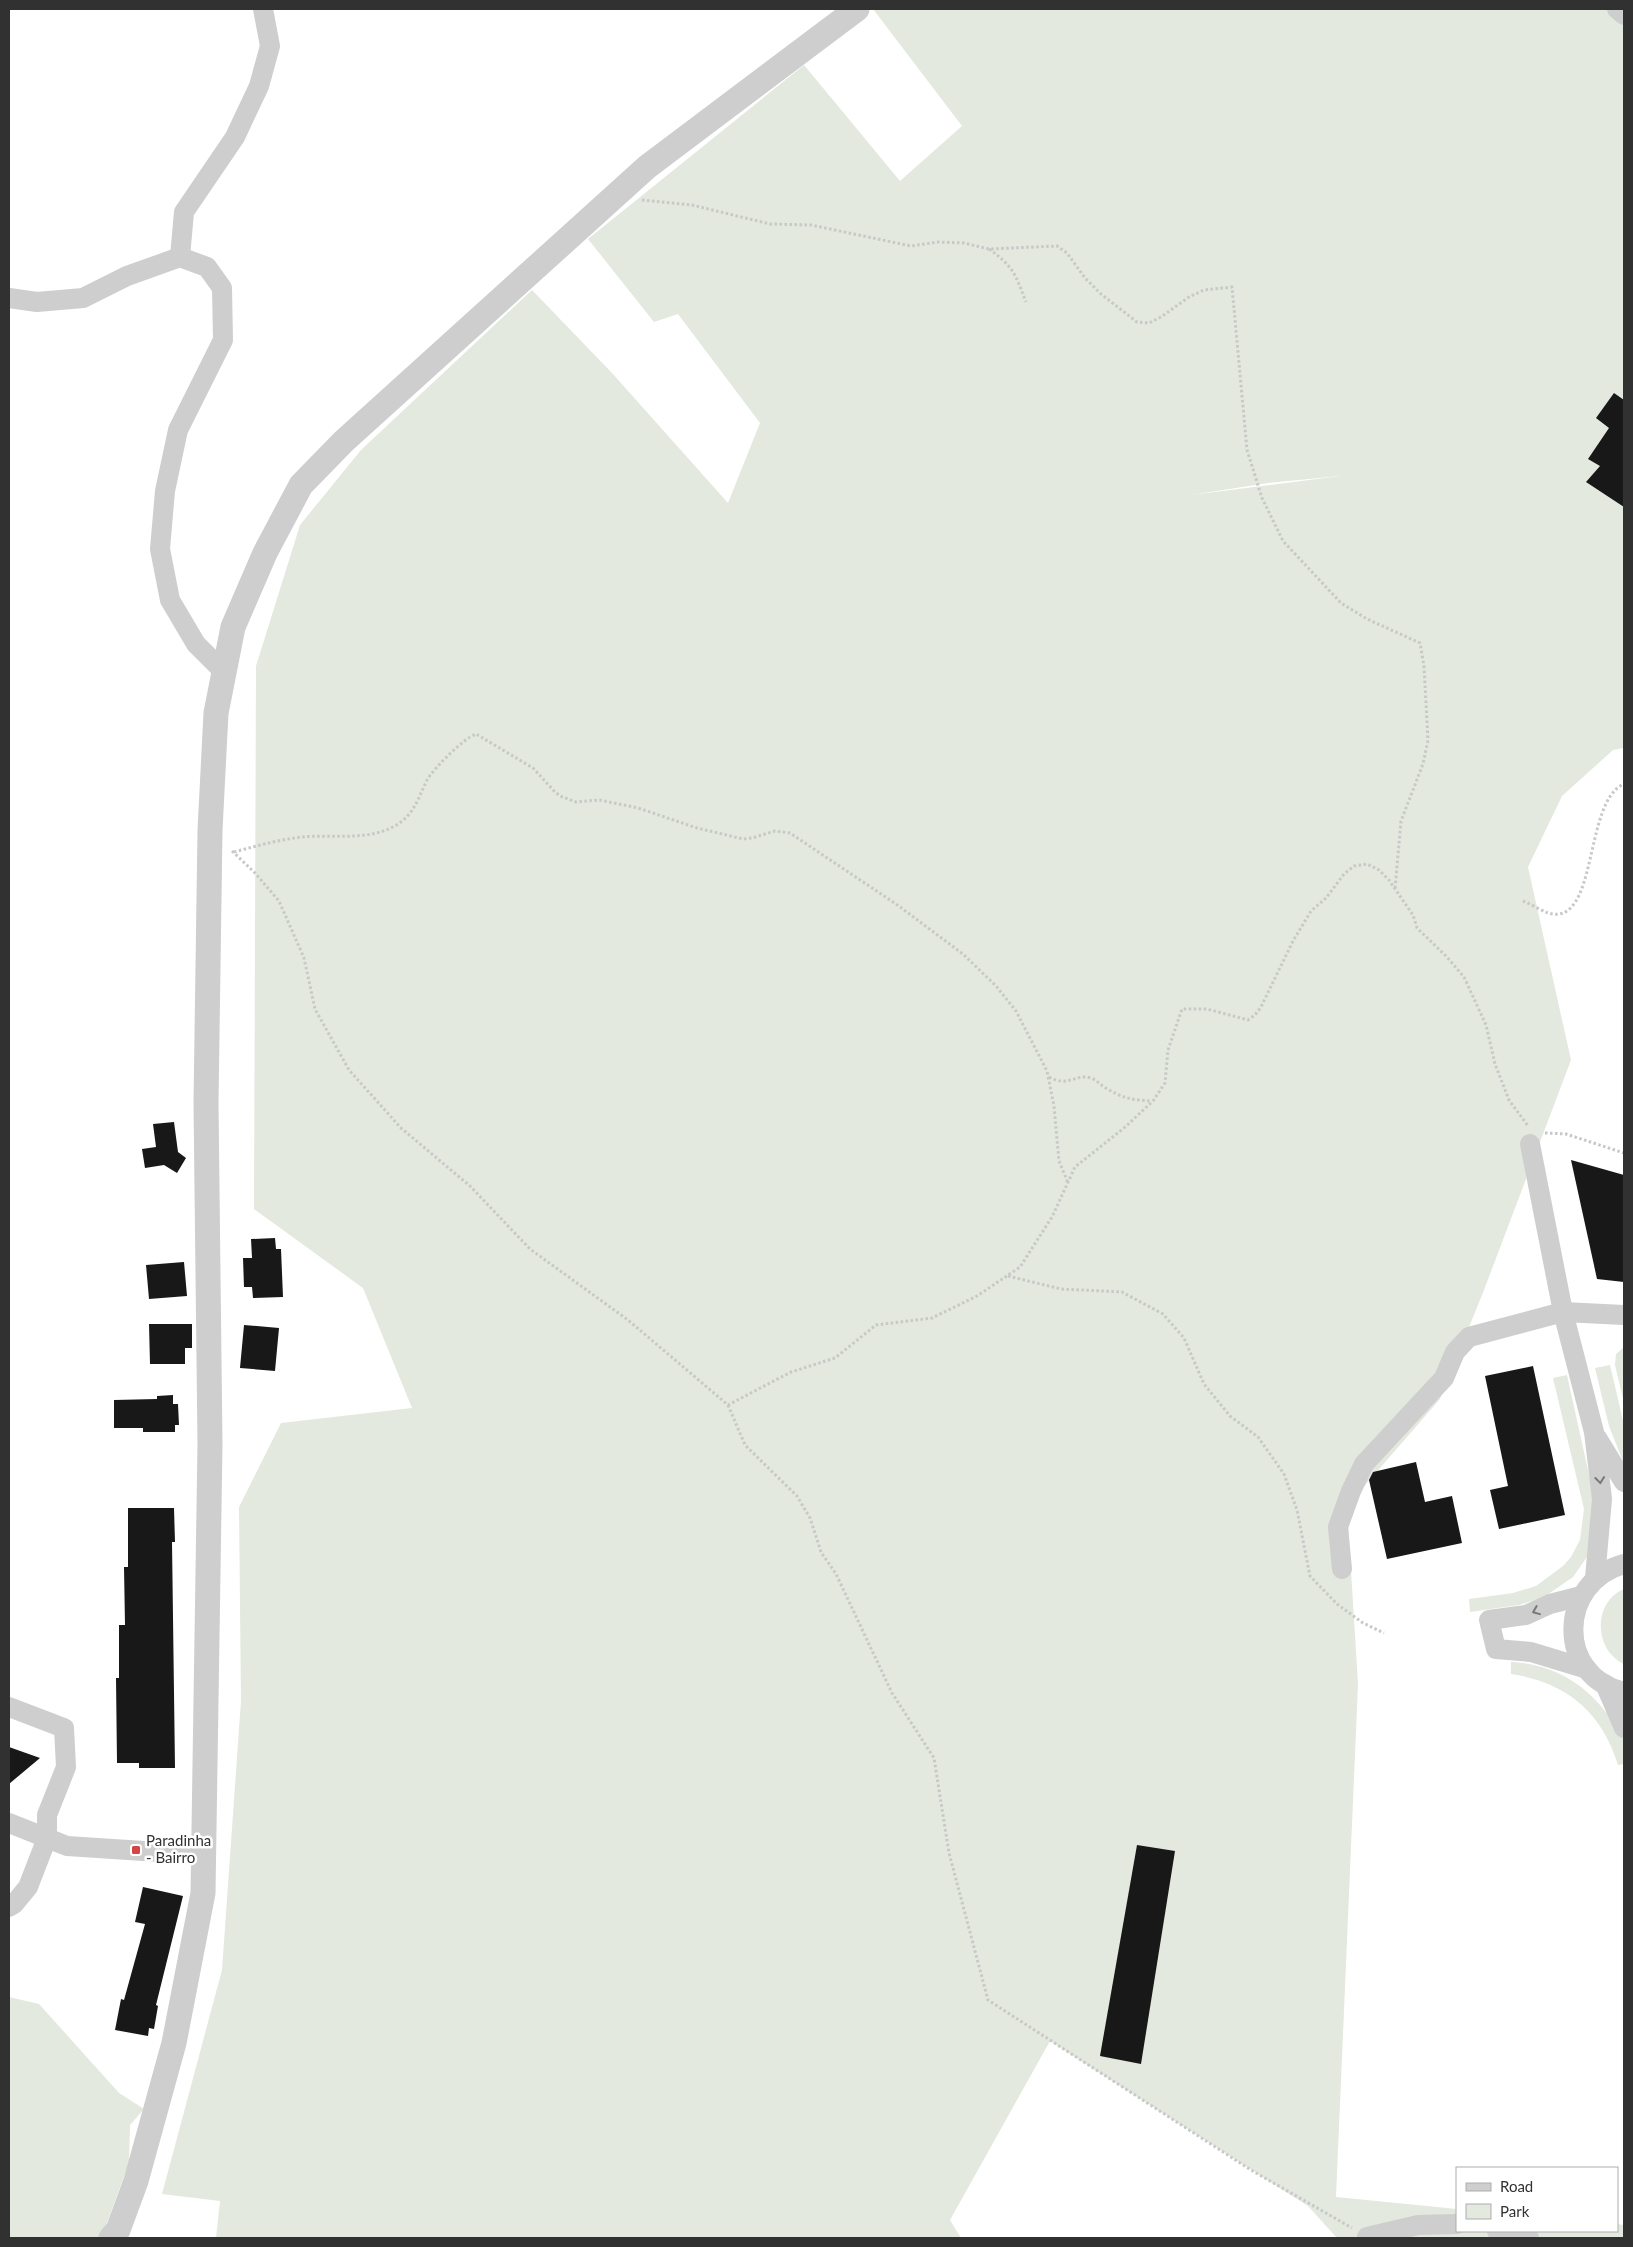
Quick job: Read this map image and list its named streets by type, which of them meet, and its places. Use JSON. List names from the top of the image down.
{
  "places": {
    "transit": ["Paradinha - Bairro"]
  },
  "legend": ["Road", "Park"]
}
